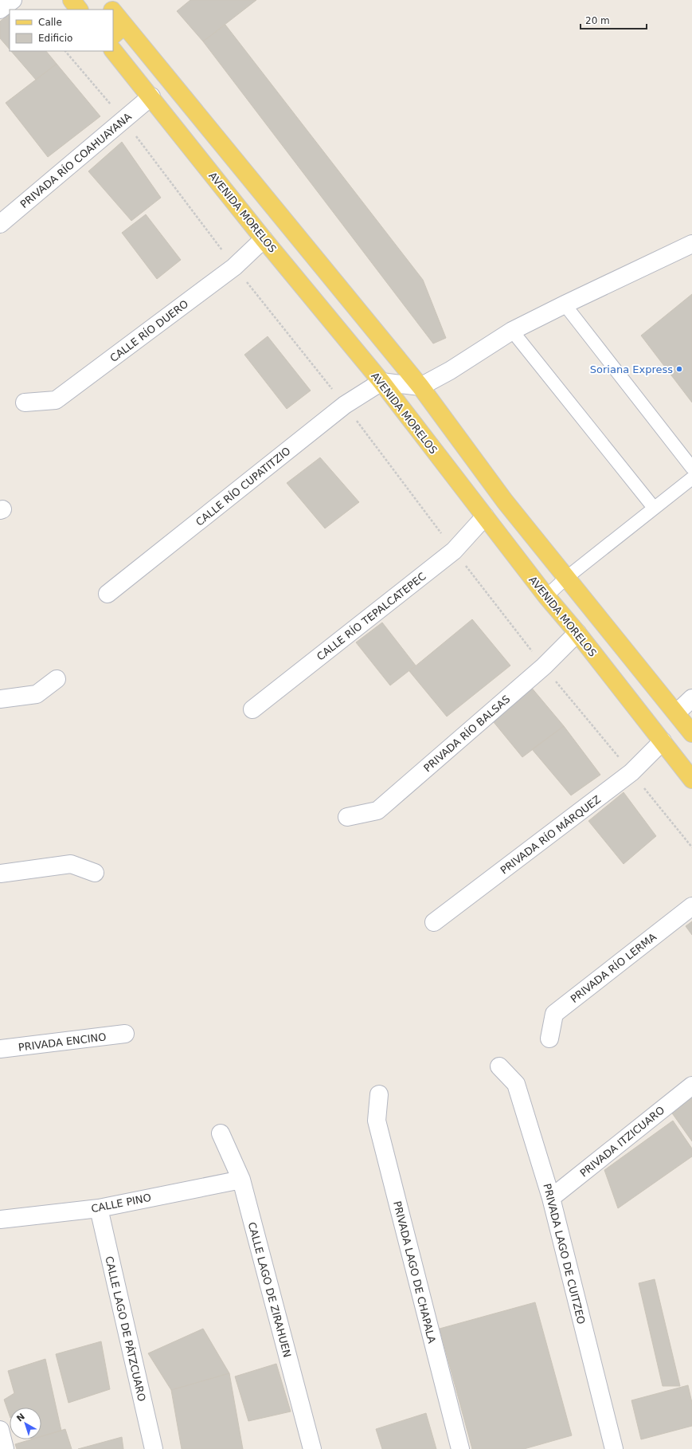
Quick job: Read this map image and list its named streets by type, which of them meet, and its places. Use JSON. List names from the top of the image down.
{
  "streets": {
    "main road": ["AVENIDA MORELOS"],
    "street": [
      "PRIVADA RÍO COAHUAYANA",
      "CALLE RÍO DUERO",
      "CALLE RÍO CUPATITZIO",
      "CALLE RÍO TEPALCATEPEC",
      "PRIVADA RÍO BALSAS",
      "PRIVADA RÍO MÁRQUEZ",
      "PRIVADA RÍO LERMA",
      "PRIVADA ENCINO",
      "PRIVADA ITZICUARO",
      "CALLE PINO",
      "PRIVADA LAGO DE CUITZEO",
      "PRIVADA LAGO DE CHAPALA",
      "CALLE LAGO DE ZIRAHUEN",
      "CALLE LAGO DE PÁTZCUARO"
    ]
  },
  "crossings": [
    ["PRIVADA RÍO COAHUAYANA", "AVENIDA MORELOS"],
    ["AVENIDA MORELOS", "CALLE RÍO DUERO"],
    ["AVENIDA MORELOS", "CALLE RÍO CUPATITZIO"],
    ["AVENIDA MORELOS", "CALLE RÍO TEPALCATEPEC"],
    ["AVENIDA MORELOS", "PRIVADA RÍO BALSAS"],
    ["AVENIDA MORELOS", "PRIVADA RÍO MÁRQUEZ"],
    ["PRIVADA ITZICUARO", "PRIVADA LAGO DE CUITZEO"],
    ["CALLE PINO", "CALLE LAGO DE ZIRAHUEN"],
    ["CALLE PINO", "CALLE LAGO DE PÁTZCUARO"]
  ],
  "places": ["Soriana Express"],
  "legend": ["Calle", "Edificio"],
  "scale_bar": "20 m",
  "north": "top left"
}
